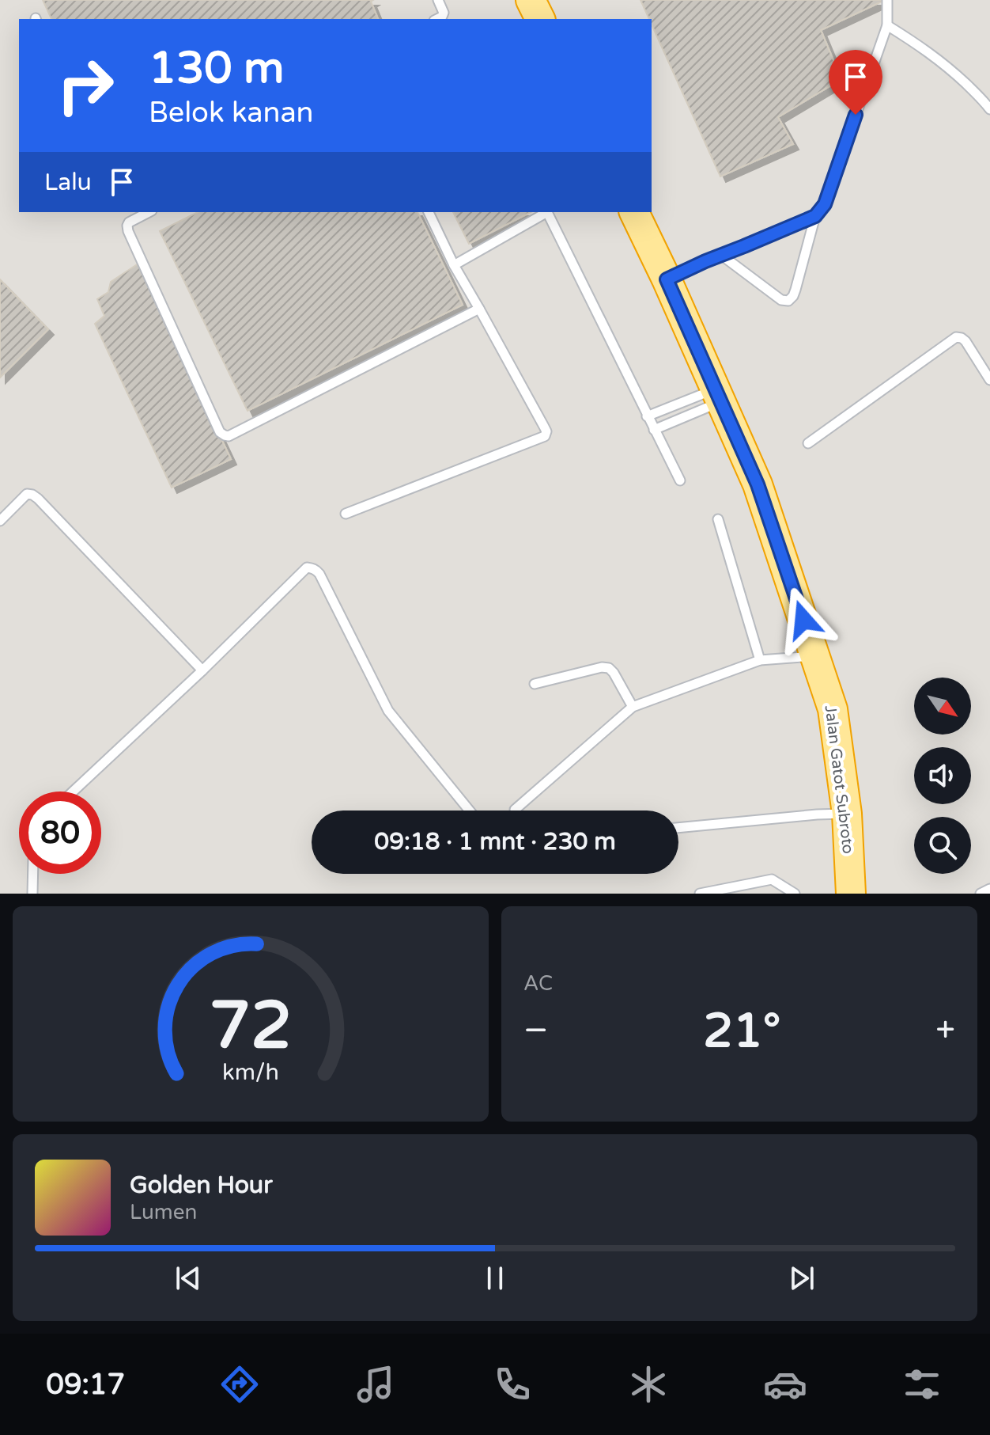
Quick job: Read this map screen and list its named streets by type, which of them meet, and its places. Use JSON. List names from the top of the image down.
{
  "streets": {
    "highway": ["Jalan Gatot Subroto"]
  },
  "north": "bottom right",
  "page": {
    "turn": ["130 m", "Belok kanan"],
    "then": "Lalu",
    "limit": "80",
    "trip": "09:18 · 1 mnt · 230 m",
    "tile": "AC",
    "heat": ["−", "21°", "+"],
    "song": ["Golden Hour", "Lumen"],
    "tabs": "09:17",
    "gauge": ["72", "km/h"]
  }
}
